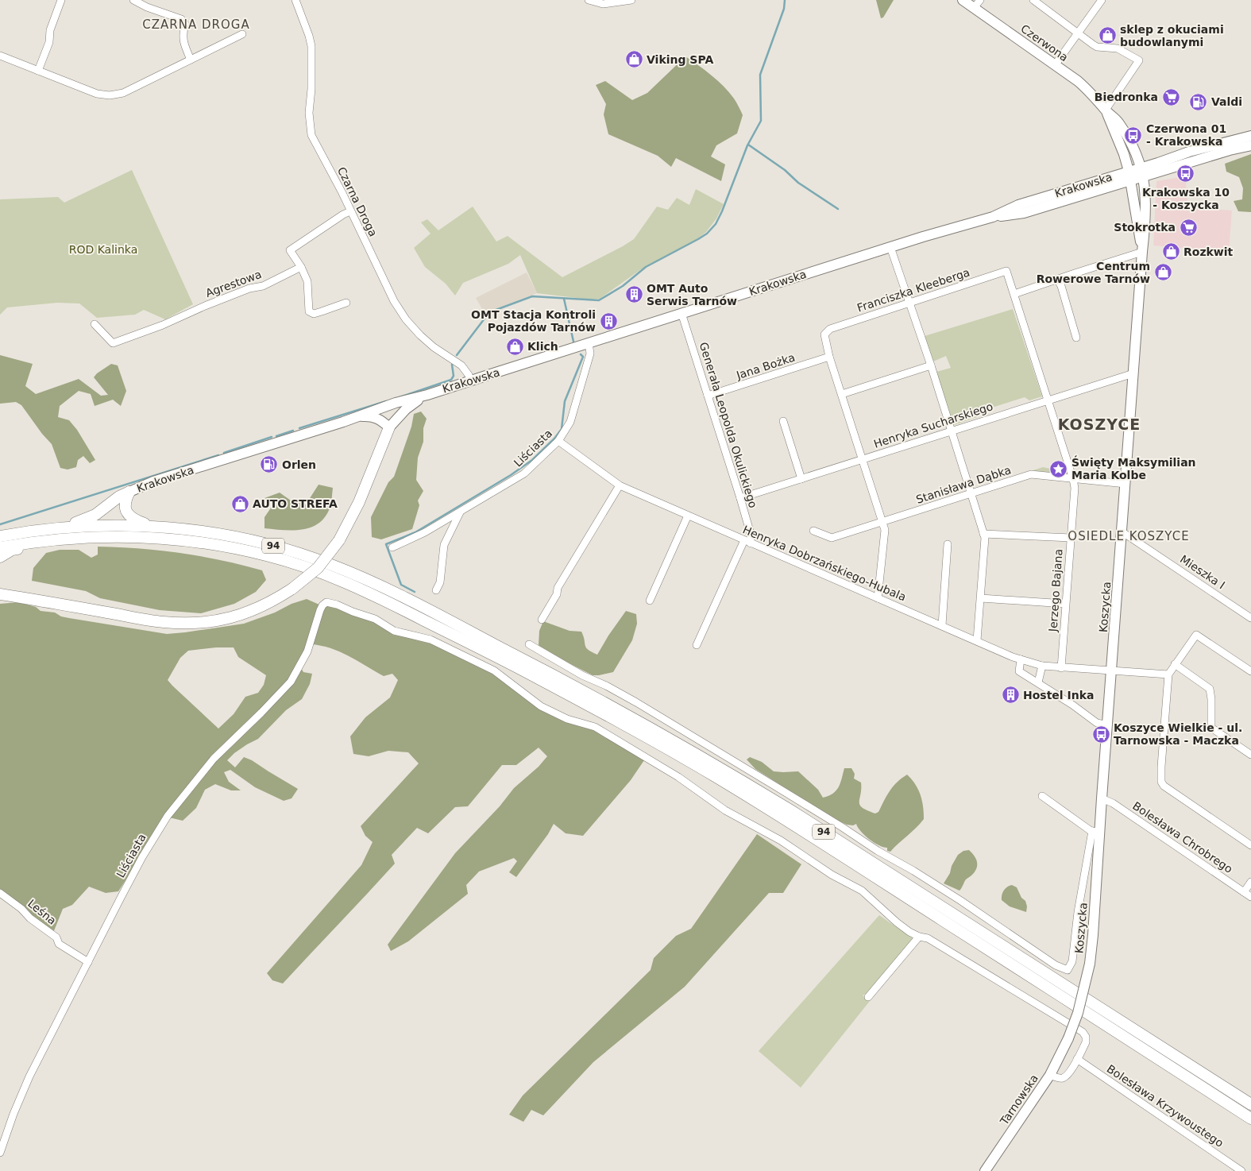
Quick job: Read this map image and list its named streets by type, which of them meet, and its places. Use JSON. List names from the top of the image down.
{
  "streets": {
    "main road": [
      "Czerwona",
      "Krakowska",
      "94",
      "Koszycka",
      "Tarnowska"
    ],
    "street": [
      "Czarna Droga",
      "Agrestowa",
      "Franciszka Kleeberga",
      "Jana Bożka",
      "Generała Leopolda Okulickiego",
      "Henryka Sucharskiego",
      "Liściasta",
      "Stanisława Dąbka",
      "Henryka Dobrzańskiego-Hubala",
      "Mieszka I",
      "Jerzego Bajana",
      "Bolesława Chrobrego",
      "Leśna",
      "Bolesława Krzywoustego"
    ]
  },
  "crossings": [
    ["Czerwona", "Krakowska"],
    ["Czerwona", "Koszycka"],
    ["Krakowska", "Czarna Droga"],
    ["Krakowska", "Generała Leopolda Okulickiego"],
    ["Krakowska", "Liściasta"],
    ["Krakowska", "Koszycka"],
    ["Franciszka Kleeberga", "Jana Bożka"],
    ["Franciszka Kleeberga", "Henryka Sucharskiego"],
    ["Franciszka Kleeberga", "Stanisława Dąbka"],
    ["Franciszka Kleeberga", "Henryka Dobrzańskiego-Hubala"],
    ["Franciszka Kleeberga", "Jerzego Bajana"],
    ["Jana Bożka", "Generała Leopolda Okulickiego"],
    ["Generała Leopolda Okulickiego", "Henryka Sucharskiego"],
    ["Generała Leopolda Okulickiego", "Henryka Dobrzańskiego-Hubala"],
    ["Henryka Sucharskiego", "Jerzego Bajana"],
    ["Henryka Sucharskiego", "Koszycka"],
    ["Liściasta", "Henryka Dobrzańskiego-Hubala"],
    ["Liściasta", "Leśna"],
    ["Stanisława Dąbka", "Jerzego Bajana"],
    ["Stanisława Dąbka", "Koszycka"],
    ["Henryka Dobrzańskiego-Hubala", "Jerzego Bajana"],
    ["Henryka Dobrzańskiego-Hubala", "Koszycka"],
    ["Mieszka I", "Koszycka"],
    ["Koszycka", "Bolesława Chrobrego"],
    ["Koszycka", "Tarnowska"]
  ],
  "districts": ["CZARNA DROGA", "KOSZYCE", "OSIEDLE KOSZYCE"],
  "parks": ["ROD Kalinka"],
  "places": {
    "shop": [
      "sklep z okuciami budowlanymi",
      "Viking SPA",
      "Rozkwit",
      "Centrum Rowerowe Tarnów",
      "Klich",
      "AUTO STREFA"
    ],
    "supermarket": ["Biedronka", "Stokrotka"],
    "fuel station": ["Valdi", "Orlen"],
    "bus stop": ["Czerwona 01 - Krakowska", "Krakowska 10 - Koszycka", "Koszyce Wielkie - ul. Tarnowska - Maczka"],
    "building": ["OMT Auto Serwis Tarnów", "OMT Stacja Kontroli Pojazdów Tarnów", "Hostel Inka"],
    "place": ["Święty Maksymilian Maria Kolbe"]
  }
}
